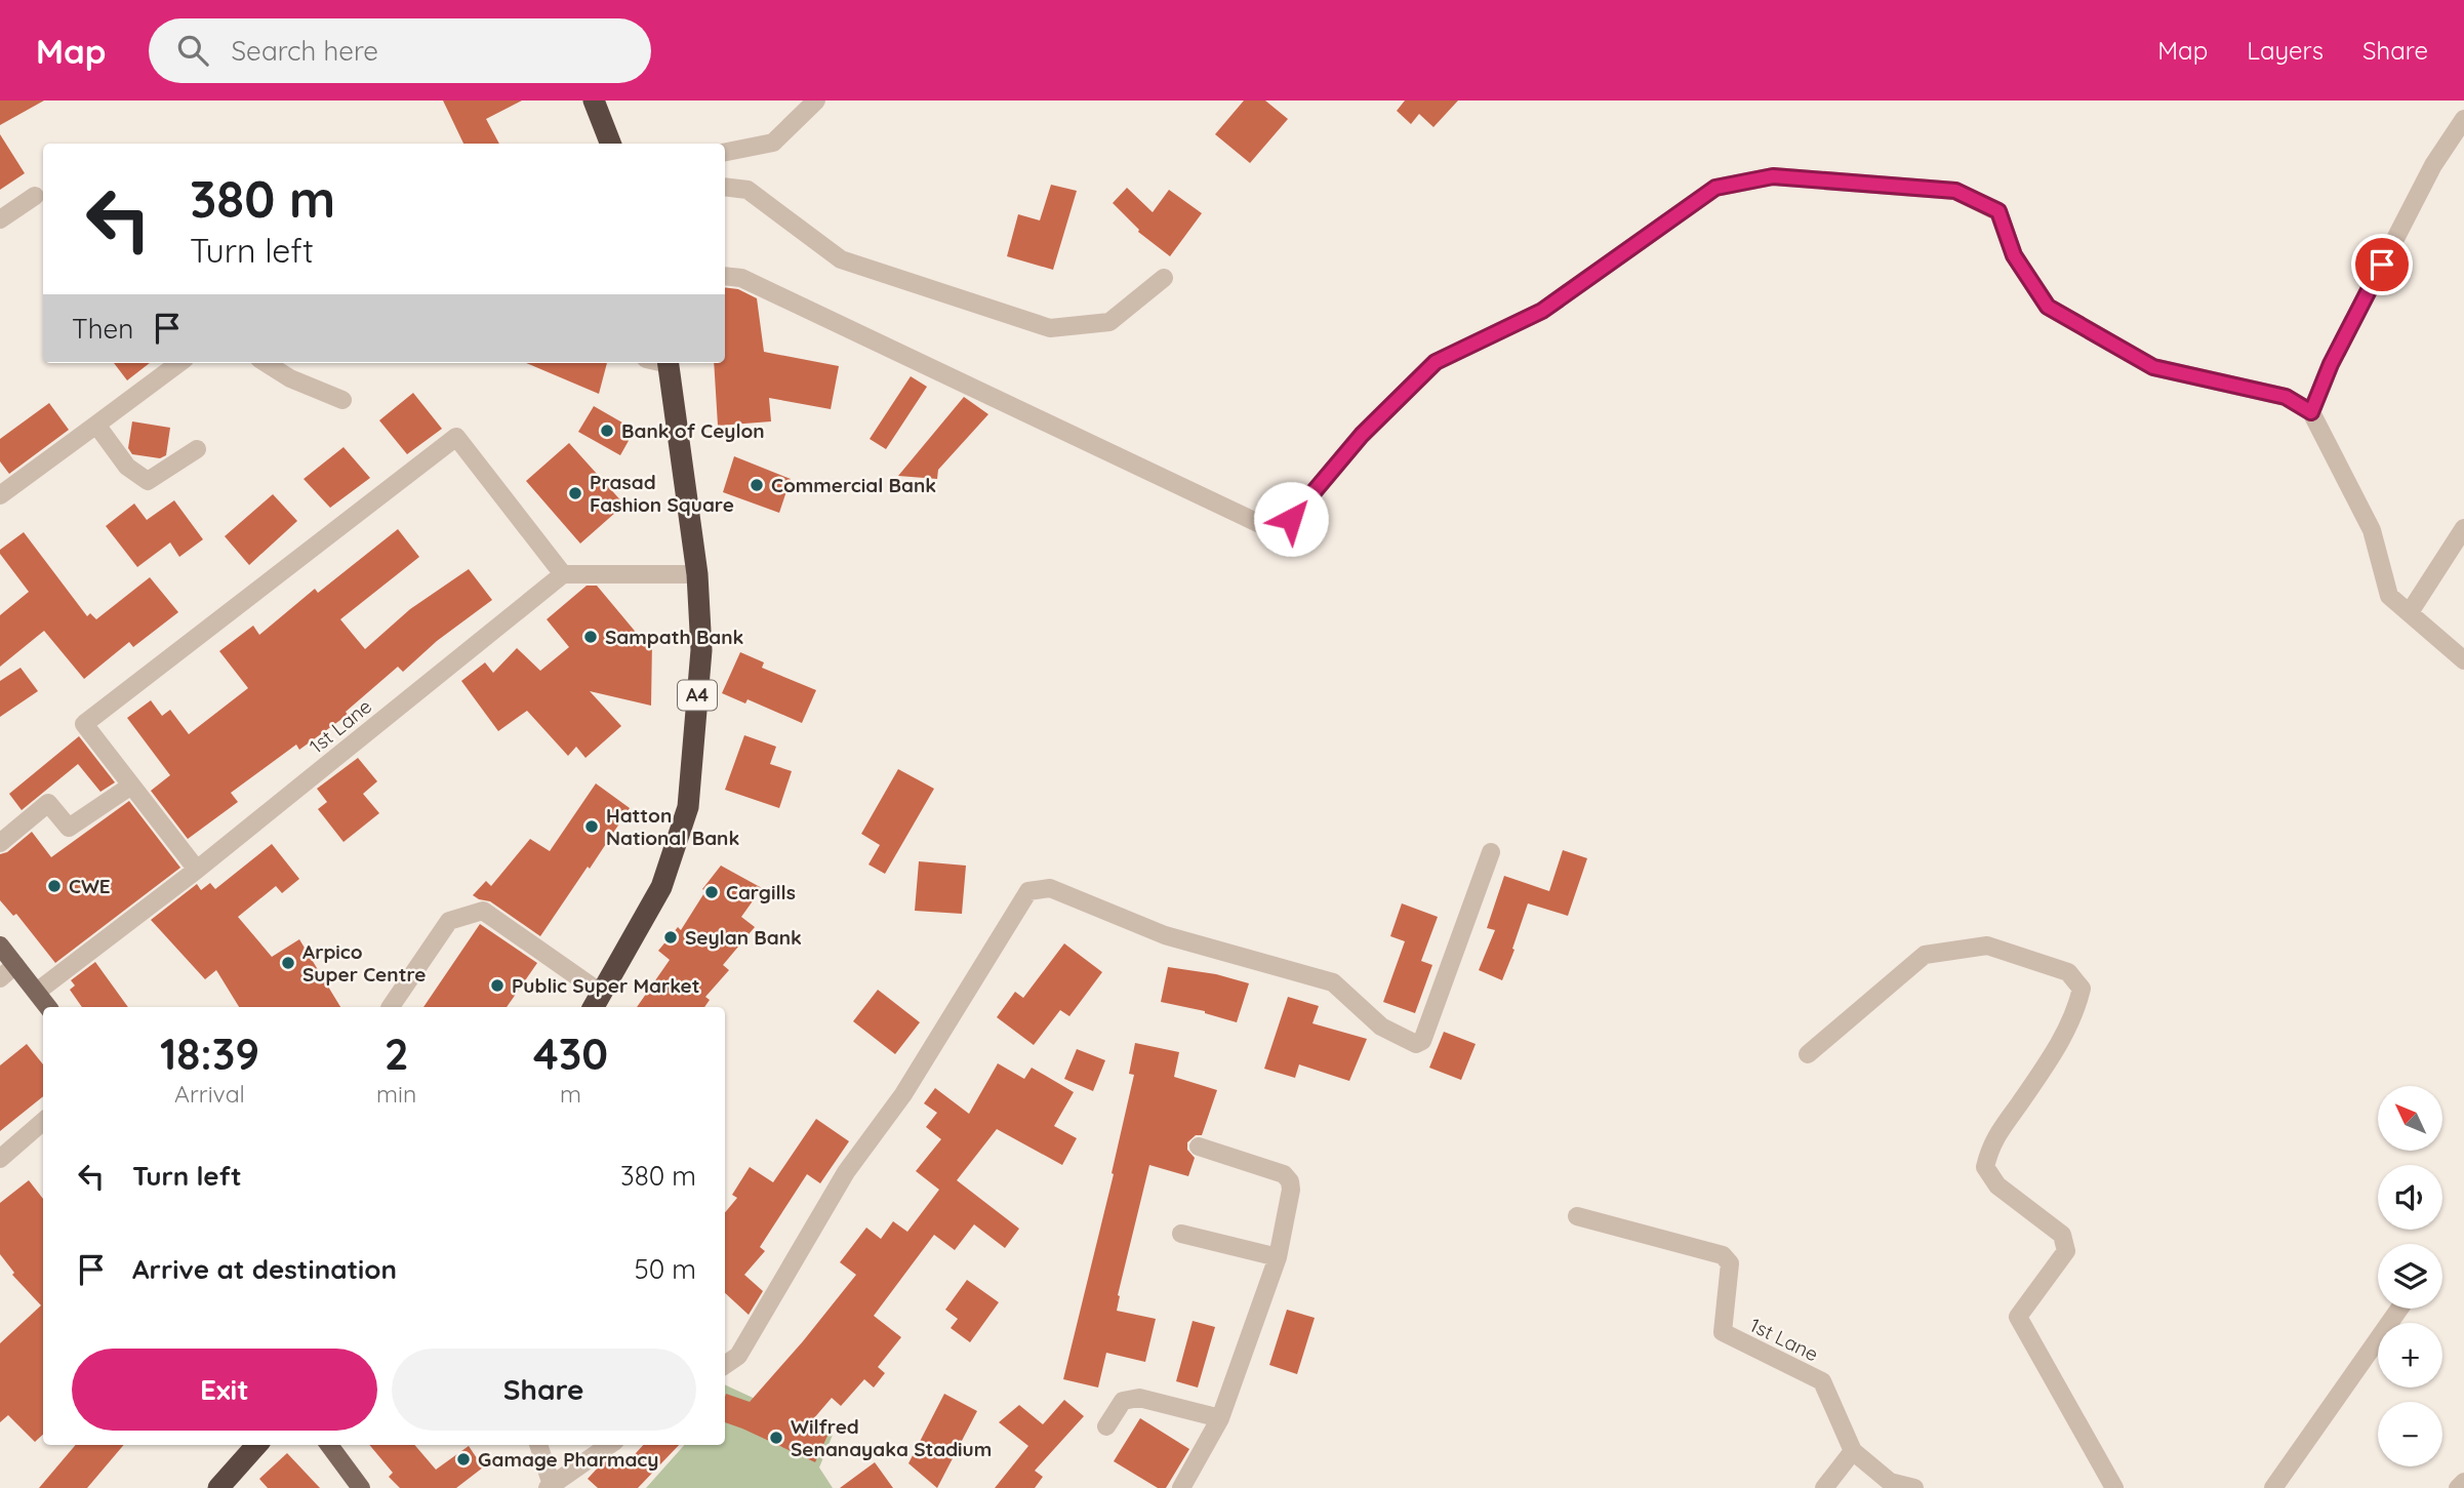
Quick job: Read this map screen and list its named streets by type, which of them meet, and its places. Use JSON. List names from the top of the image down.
{
  "streets": {
    "highway": ["A4"],
    "street": ["1st Lane"]
  },
  "places": [
    "Bank of Ceylon",
    "Commercial Bank",
    "Prasad Fashion Square",
    "Sampath Bank",
    "Hatton National Bank",
    "CWE",
    "Cargills",
    "Seylan Bank",
    "Arpico Super Centre",
    "Public Super Market",
    "Wilfred Senanayaka Stadium",
    "Gamage Pharmacy"
  ],
  "north": "top left",
  "page": {
    "header": "Map",
    "search": "Search here",
    "nav": ["Map", "Layers", "Share"],
    "turn": ["380 m", "Turn left"],
    "then": "Then",
    "eta": [
      "18:39",
      "Arrival",
      "2",
      "min",
      "430",
      "m"
    ],
    "map_buttons": ["+", "−"],
    "list": [
      {
        "name": "Turn left",
        "value": "380 m"
      },
      {
        "name": "Arrive at destination",
        "value": "50 m"
      }
    ],
    "buttons": ["Exit", "Share"]
  }
}
